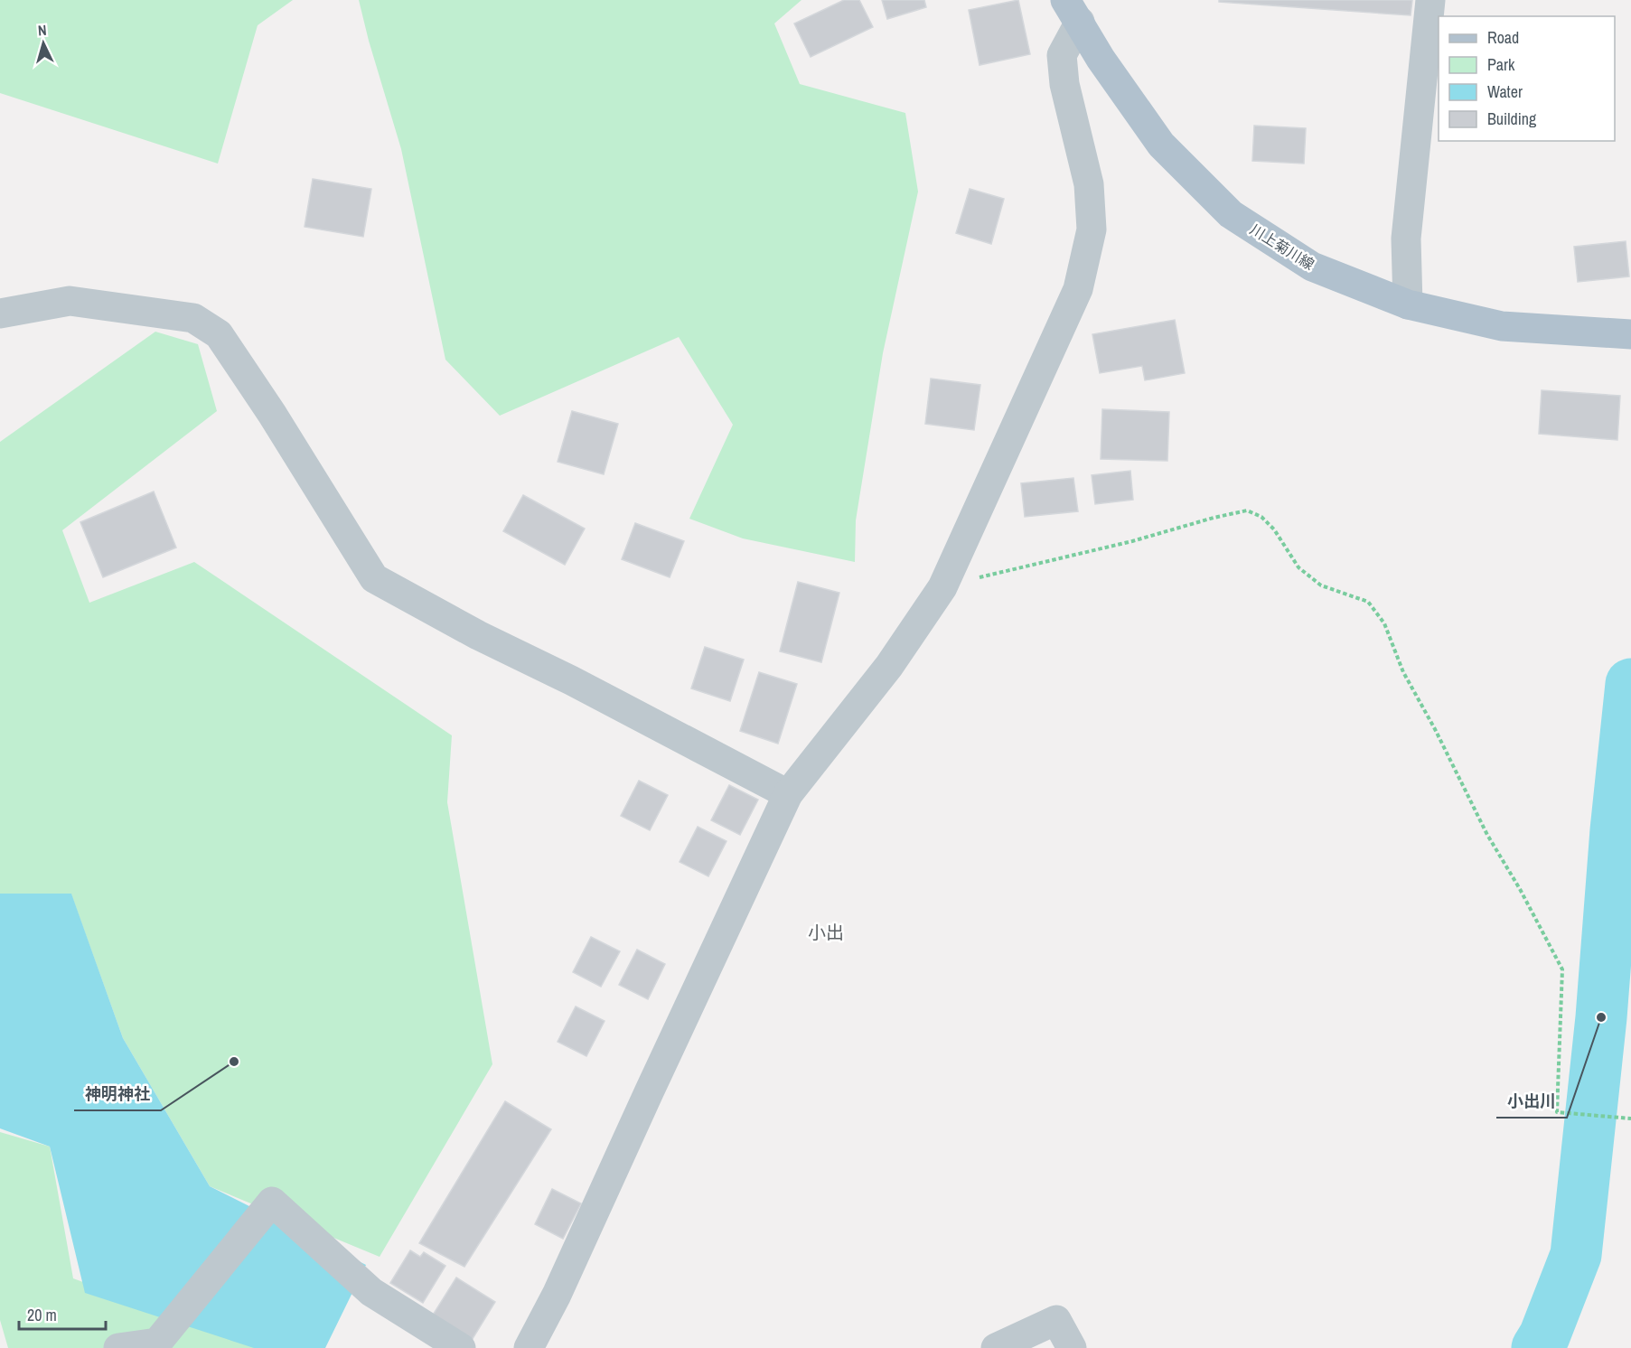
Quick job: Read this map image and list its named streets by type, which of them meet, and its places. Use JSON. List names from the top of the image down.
{
  "streets": {
    "main road": ["川上菊川線"]
  },
  "districts": ["小出"],
  "places": ["小出川", "神明神社"],
  "legend": [
    "Road",
    "Park",
    "Water",
    "Building"
  ],
  "scale_bar": "20 m",
  "north": "top"
}
